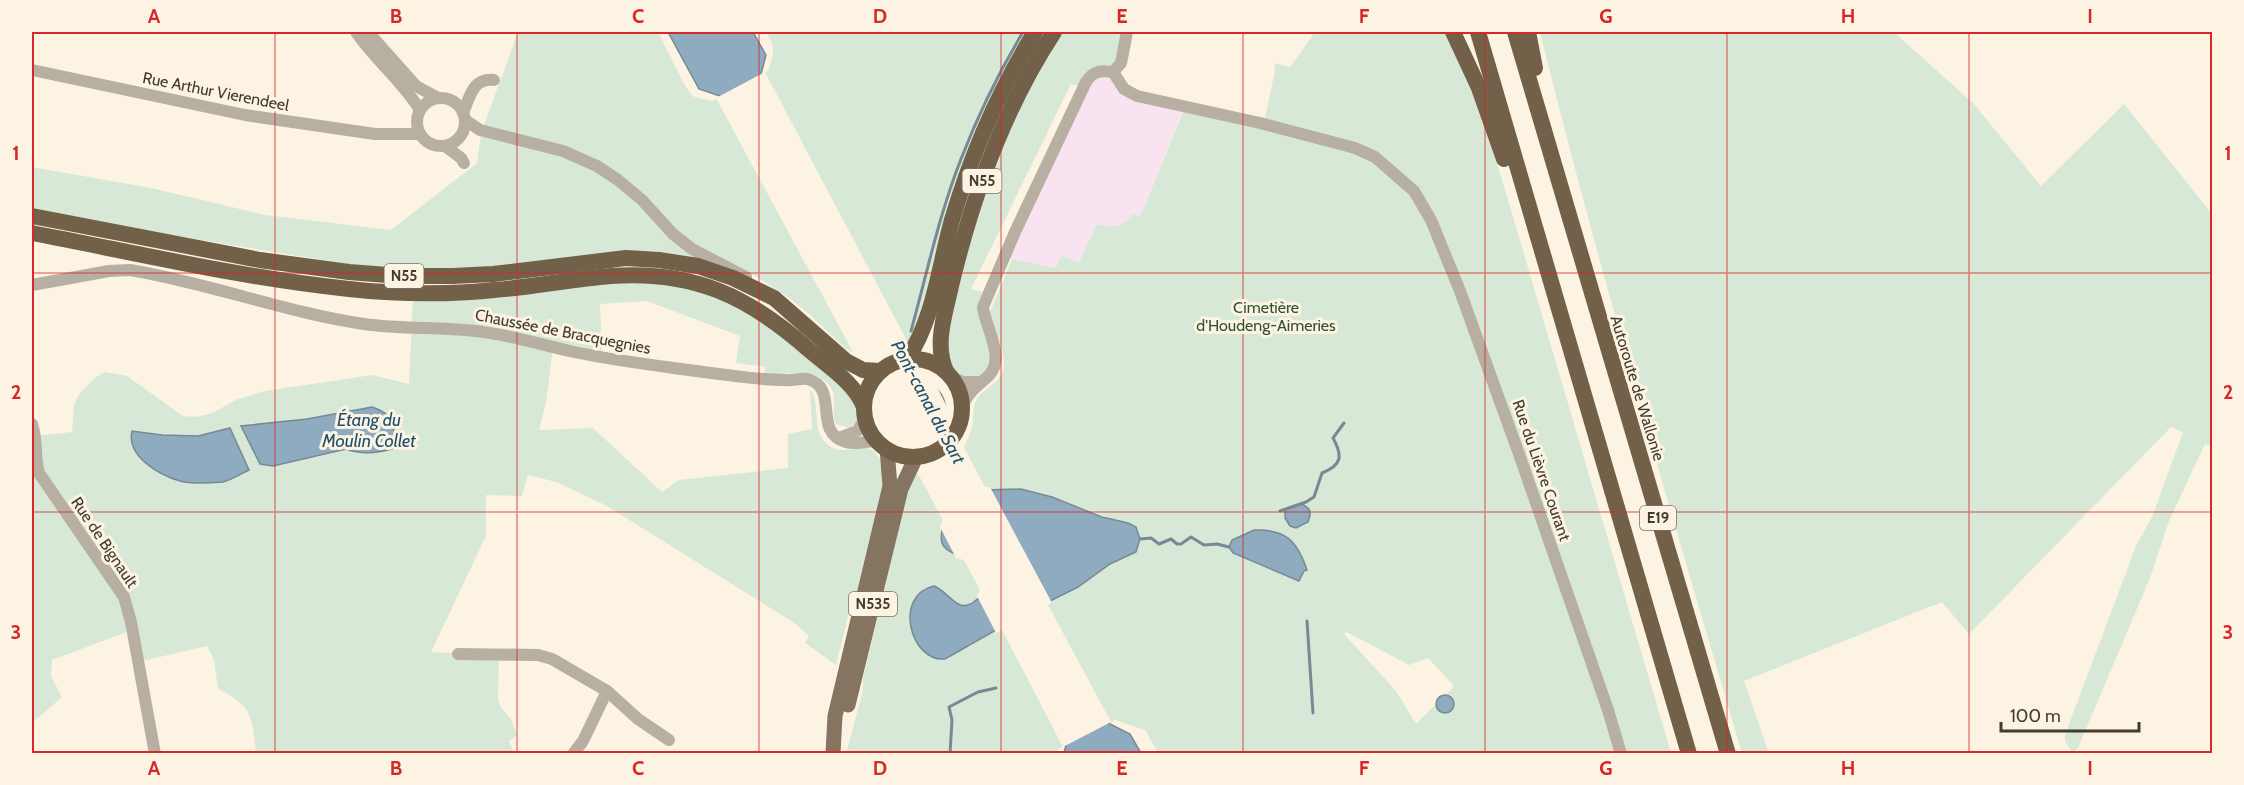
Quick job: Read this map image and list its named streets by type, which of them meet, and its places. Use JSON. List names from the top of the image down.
{
  "streets": {
    "highway": ["N55", "Autoroute de Wallonie", "E19"],
    "main road": ["N535"],
    "street": [
      "Rue Arthur Vierendeel",
      "Chaussée de Bracquegnies",
      "Rue du Lièvre Courant",
      "Rue de Bignault"
    ]
  },
  "crossings": [
    ["N55", "N535"]
  ],
  "water": ["Pont-canal du Sart", "Étang du Moulin Collet"],
  "parks": ["Cimetière d'Houdeng-Aimeries"],
  "scale_bar": "100 m",
  "grid": {
    "columns": [
      "A",
      "B",
      "C",
      "D",
      "E",
      "F",
      "G",
      "H",
      "I"
    ],
    "rows": ["1", "2", "3"]
  }
}
